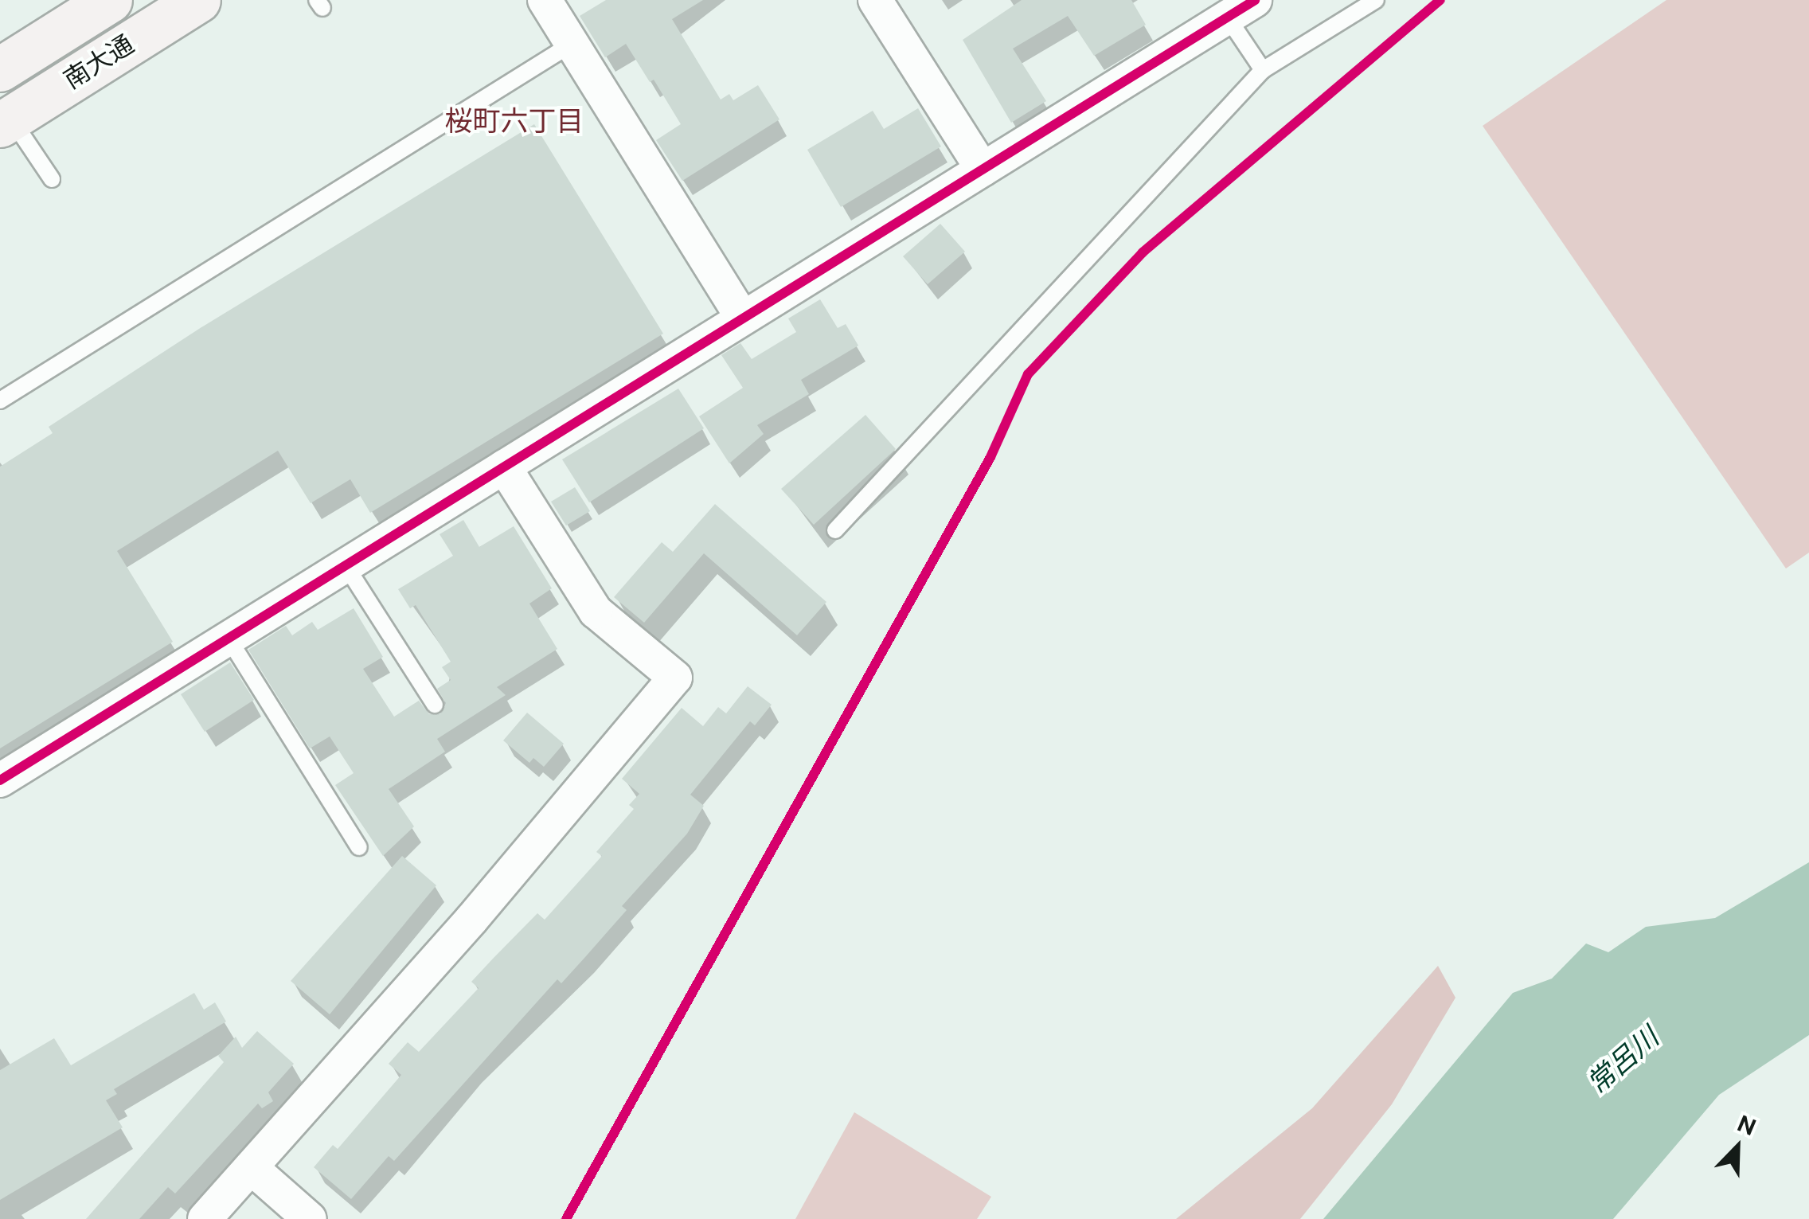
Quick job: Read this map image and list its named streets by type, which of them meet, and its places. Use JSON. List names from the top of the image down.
{
  "streets": {
    "street": ["南大通"]
  },
  "districts": ["桜町六丁目"],
  "water": ["常呂川"],
  "north": "top right"
}
